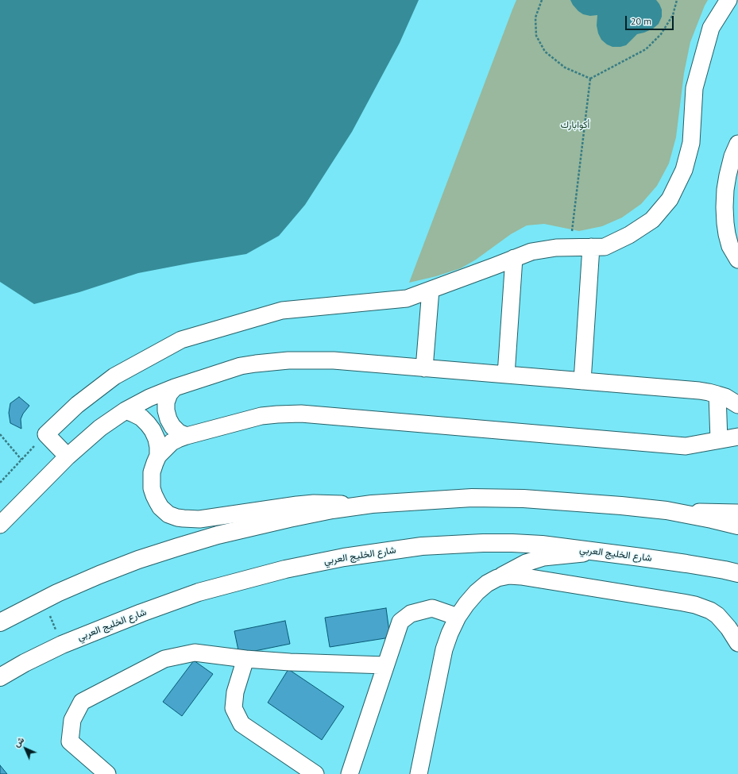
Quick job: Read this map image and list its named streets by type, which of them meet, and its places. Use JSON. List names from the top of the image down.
{
  "streets": {
    "main road": ["شارع الخليج العربي"]
  },
  "parks": ["أكوابارك"],
  "scale_bar": "20 m",
  "north": "top left"
}
